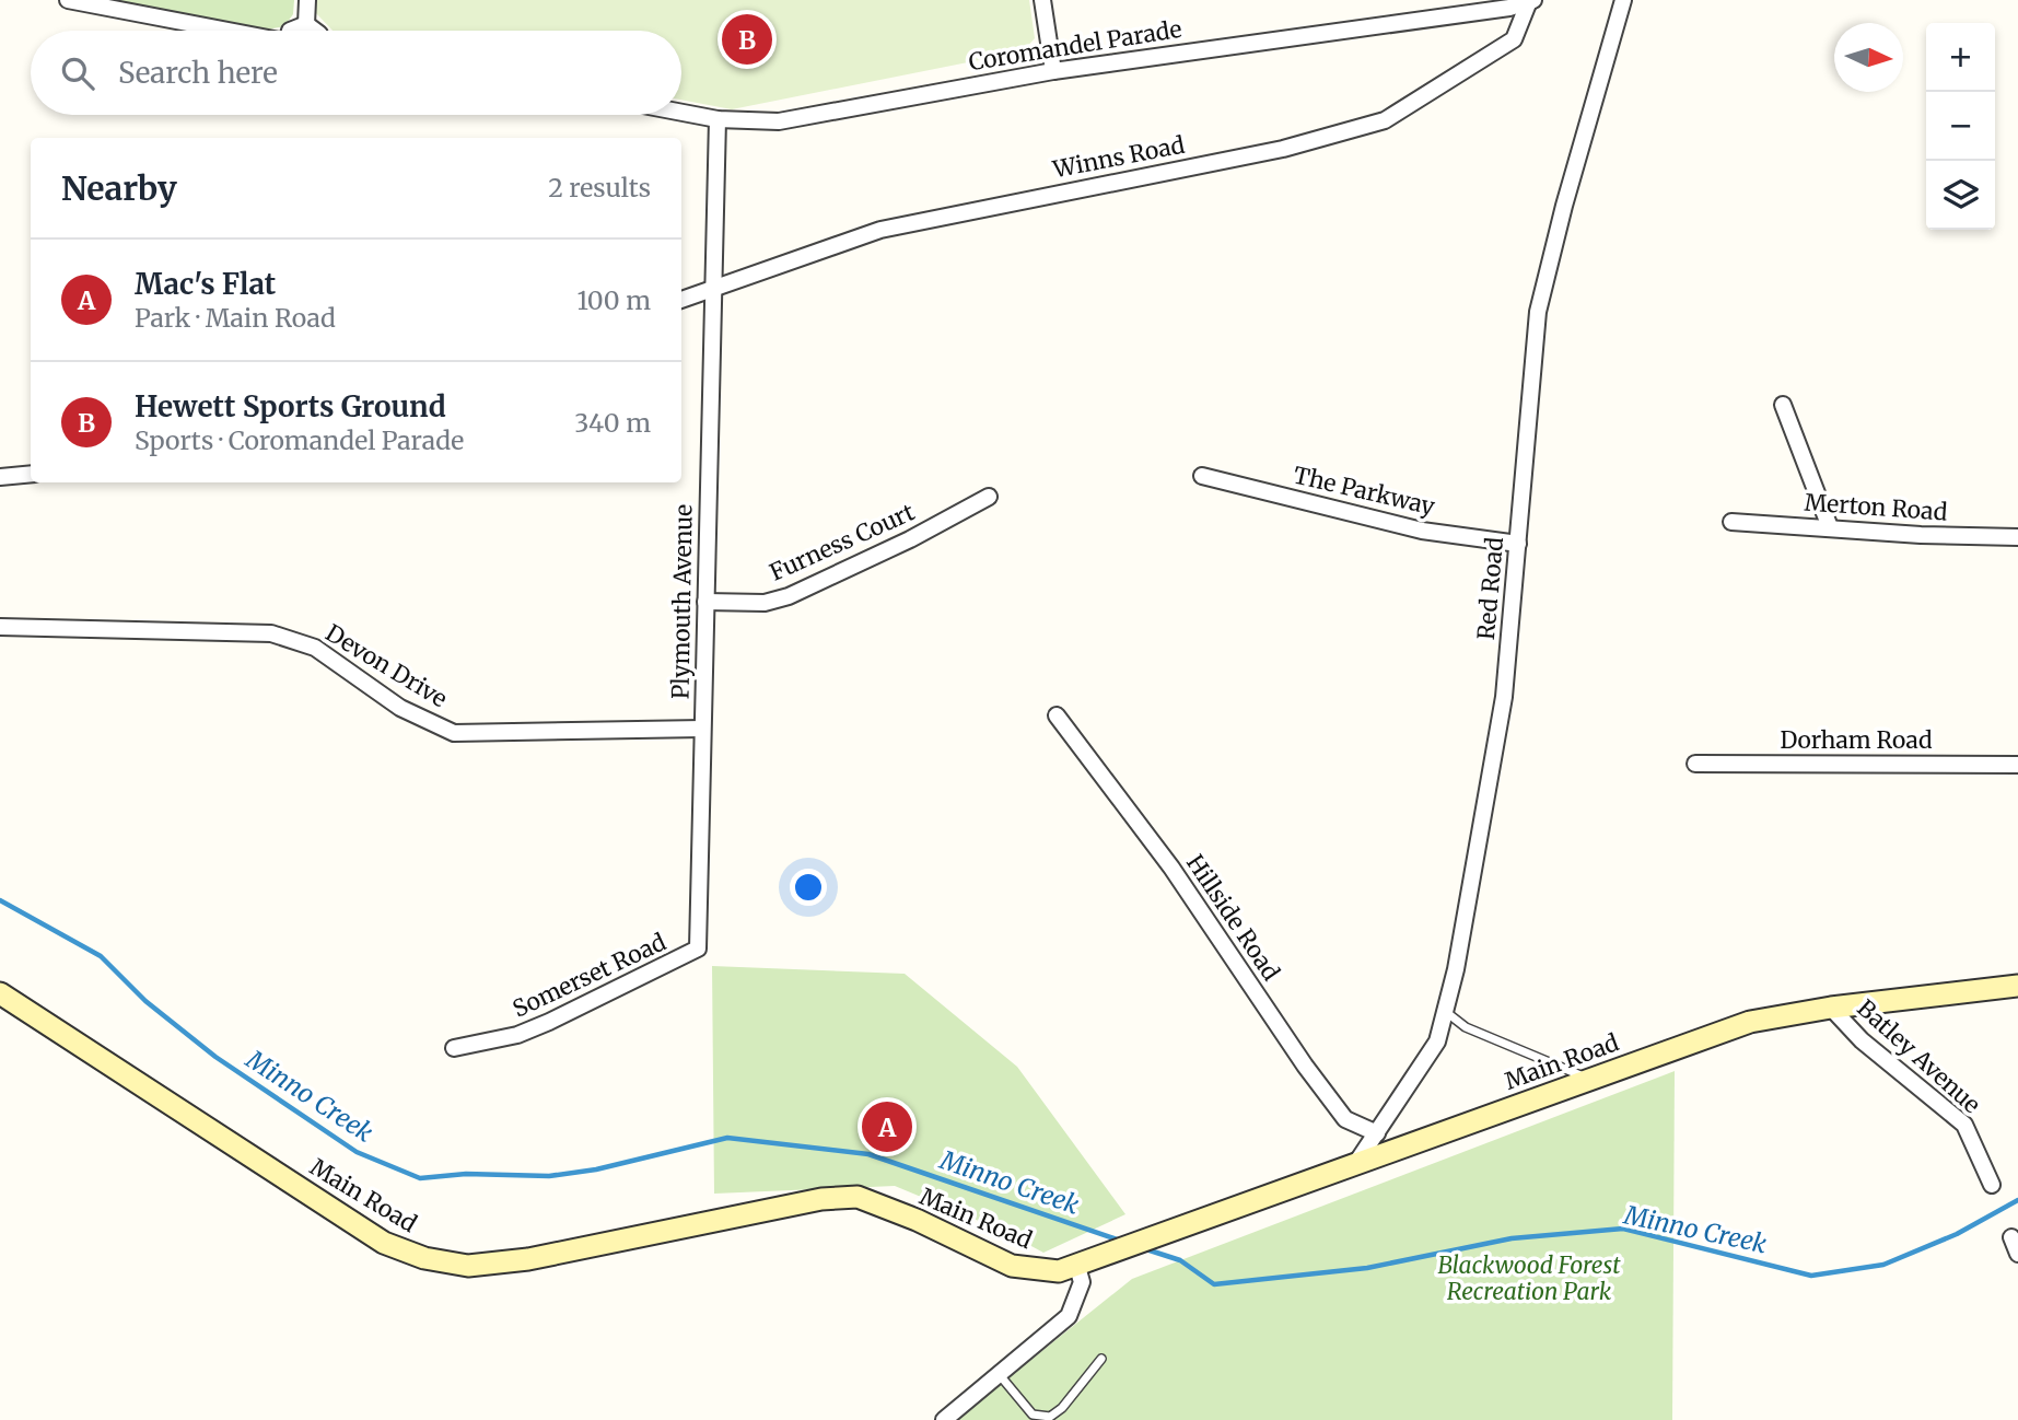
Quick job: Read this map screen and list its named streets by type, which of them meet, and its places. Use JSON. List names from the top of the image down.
{
  "streets": {
    "main road": ["Main Road"],
    "street": [
      "Coromandel Parade",
      "Winns Road",
      "The Parkway",
      "Merton Road",
      "Furness Court",
      "Red Road",
      "Plymouth Avenue",
      "Devon Drive",
      "Dorham Road",
      "Hillside Road",
      "Somerset Road",
      "Batley Avenue"
    ]
  },
  "crossings": [
    ["Coromandel Parade", "Winns Road"],
    ["Coromandel Parade", "Plymouth Avenue"],
    ["Winns Road", "Plymouth Avenue"],
    ["The Parkway", "Red Road"],
    ["Furness Court", "Plymouth Avenue"],
    ["Red Road", "Hillside Road"],
    ["Red Road", "Main Road"],
    ["Plymouth Avenue", "Devon Drive"],
    ["Plymouth Avenue", "Somerset Road"],
    ["Batley Avenue", "Main Road"]
  ],
  "water": ["Minno Creek"],
  "parks": ["Blackwood Forest Recreation Park"],
  "north": "right",
  "page": {
    "pins": ["B", "A"],
    "map_buttons": ["+", "−"],
    "search": "Search here",
    "heading": ["Nearby", "2 results"],
    "list": [
      {
        "mark": "A",
        "name": "Mac's Flat",
        "note": "Park · Main Road",
        "value": "100 m"
      },
      {
        "mark": "B",
        "name": "Hewett Sports Ground",
        "note": "Sports · Coromandel Parade",
        "value": "340 m"
      }
    ]
  }
}
